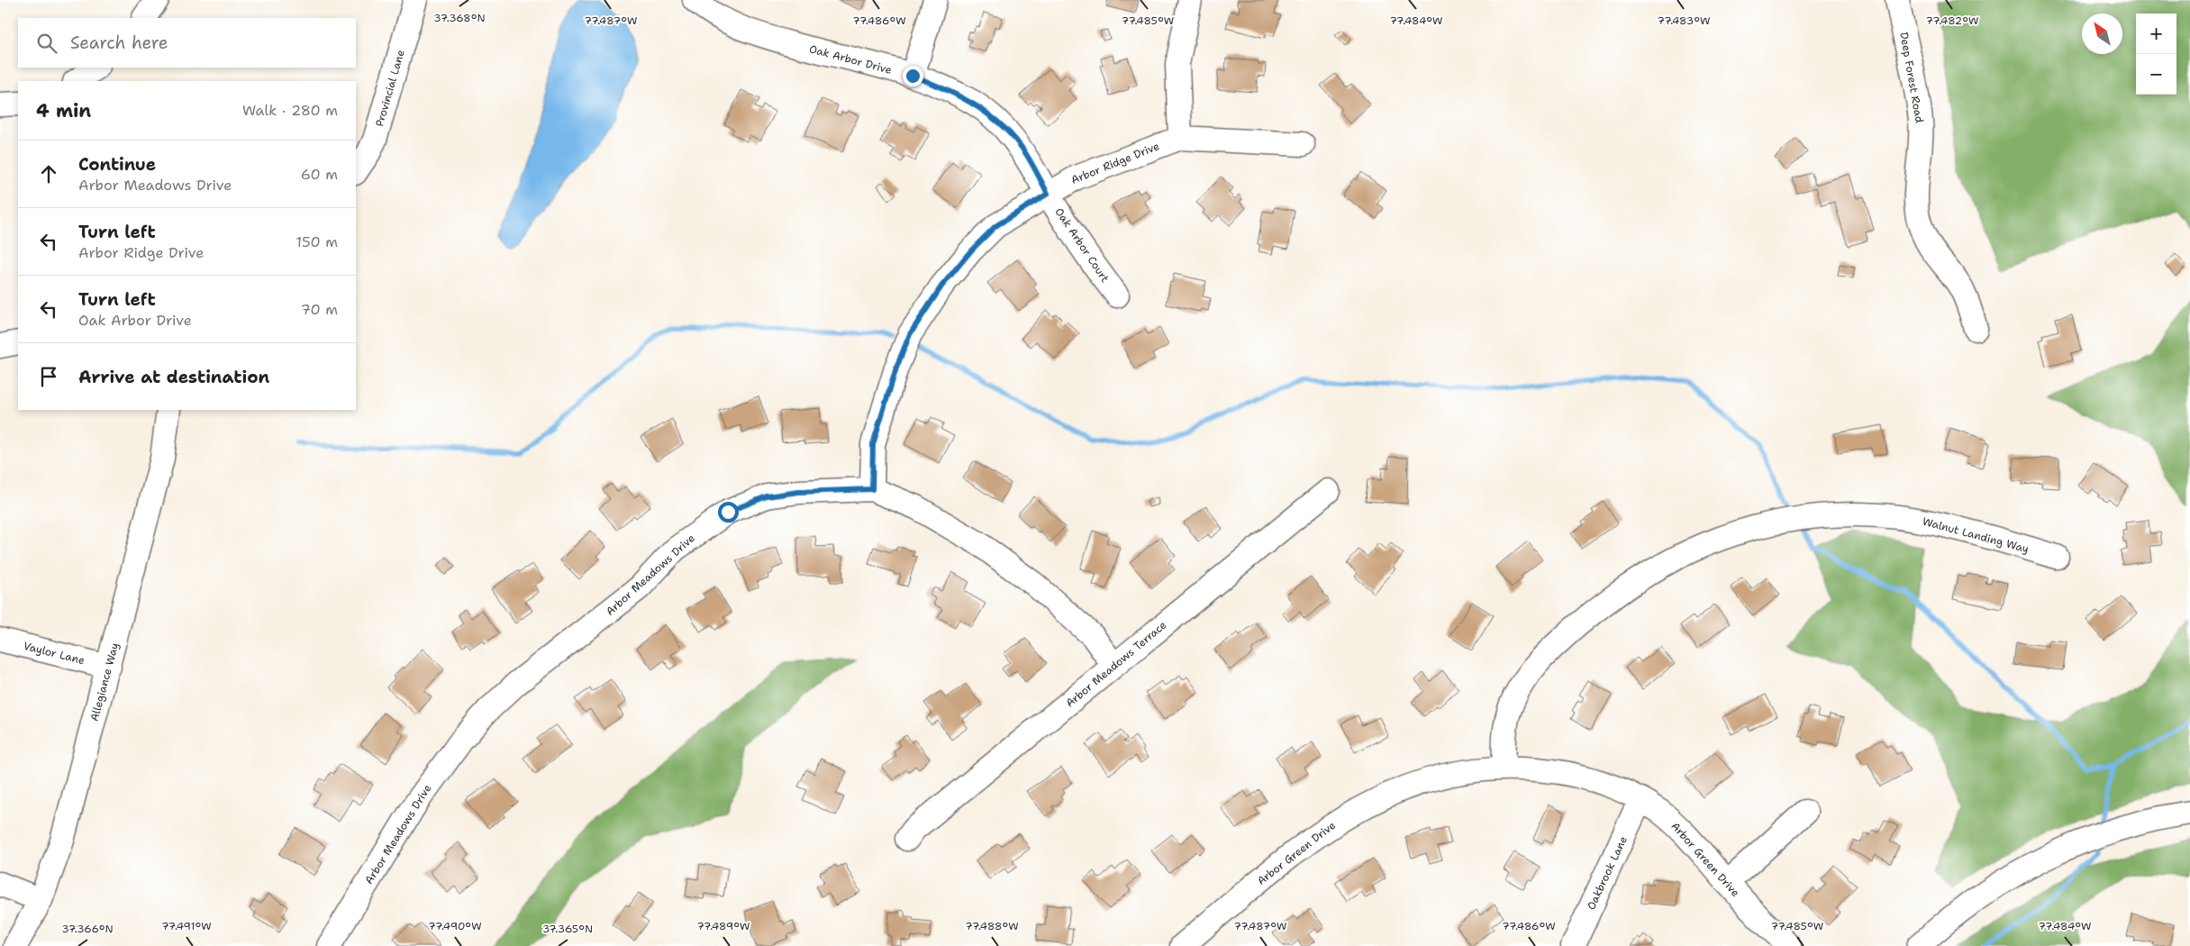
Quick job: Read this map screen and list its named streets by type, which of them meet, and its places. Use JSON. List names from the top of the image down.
{
  "streets": {
    "street": [
      "Oak Arbor Drive",
      "Deep Forest Road",
      "Provincial Lane",
      "Arbor Ridge Drive",
      "Oak Arbor Court",
      "Walnut Landing Way",
      "Arbor Meadows Drive",
      "Vaylor Lane",
      "Arbor Meadows Terrace",
      "Allegiance Way",
      "Arbor Green Drive",
      "Oakbrook Lane"
    ]
  },
  "crossings": [
    ["Oak Arbor Drive", "Arbor Ridge Drive"],
    ["Oak Arbor Drive", "Oak Arbor Court"],
    ["Arbor Ridge Drive", "Oak Arbor Court"],
    ["Arbor Ridge Drive", "Arbor Meadows Drive"],
    ["Walnut Landing Way", "Arbor Green Drive"],
    ["Arbor Meadows Drive", "Arbor Meadows Terrace"],
    ["Vaylor Lane", "Allegiance Way"],
    ["Arbor Green Drive", "Oakbrook Lane"]
  ],
  "north": "top left",
  "page": {
    "map_buttons": ["+", "−"],
    "search": "Search here",
    "heading": ["4 min", "Walk · 280 m"],
    "list": [
      ["Continue", "Arbor Meadows Drive", "60 m"],
      ["Turn left", "Arbor Ridge Drive", "150 m"],
      ["Turn left", "Oak Arbor Drive", "70 m"],
      "Arrive at destination"
    ]
  },
  "coordinates": [
    "37.368°N",
    "77.487°W",
    "77.486°W",
    "77.485°W",
    "77.484°W",
    "77.483°W",
    "77.482°W",
    "77.491°W",
    "77.490°W",
    "77.489°W",
    "77.488°W",
    "37.366°N",
    "37.365°N"
  ]
}
